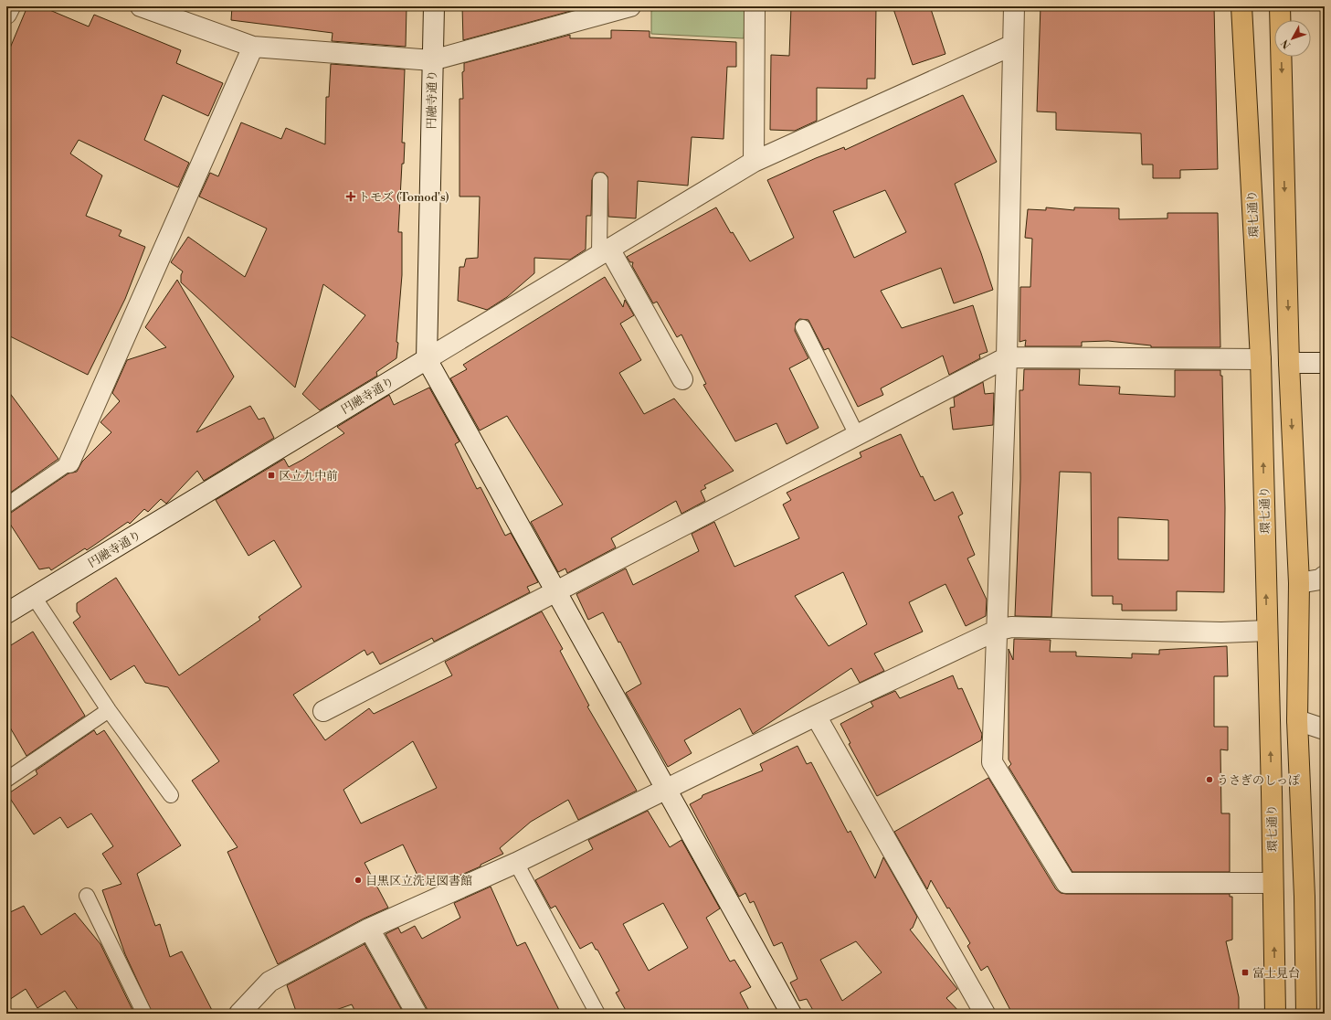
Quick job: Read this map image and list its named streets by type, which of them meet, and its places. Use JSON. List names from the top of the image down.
{
  "streets": {
    "main road": ["環七通り"],
    "street": ["円融寺通り"]
  },
  "places": {
    "health": ["トモズ (Tomod's)"],
    "transit": ["区立九中前", "富士見台"],
    "other": ["うさぎのしっぽ", "目黒区立洗足図書館"]
  },
  "north": "bottom left"
}
